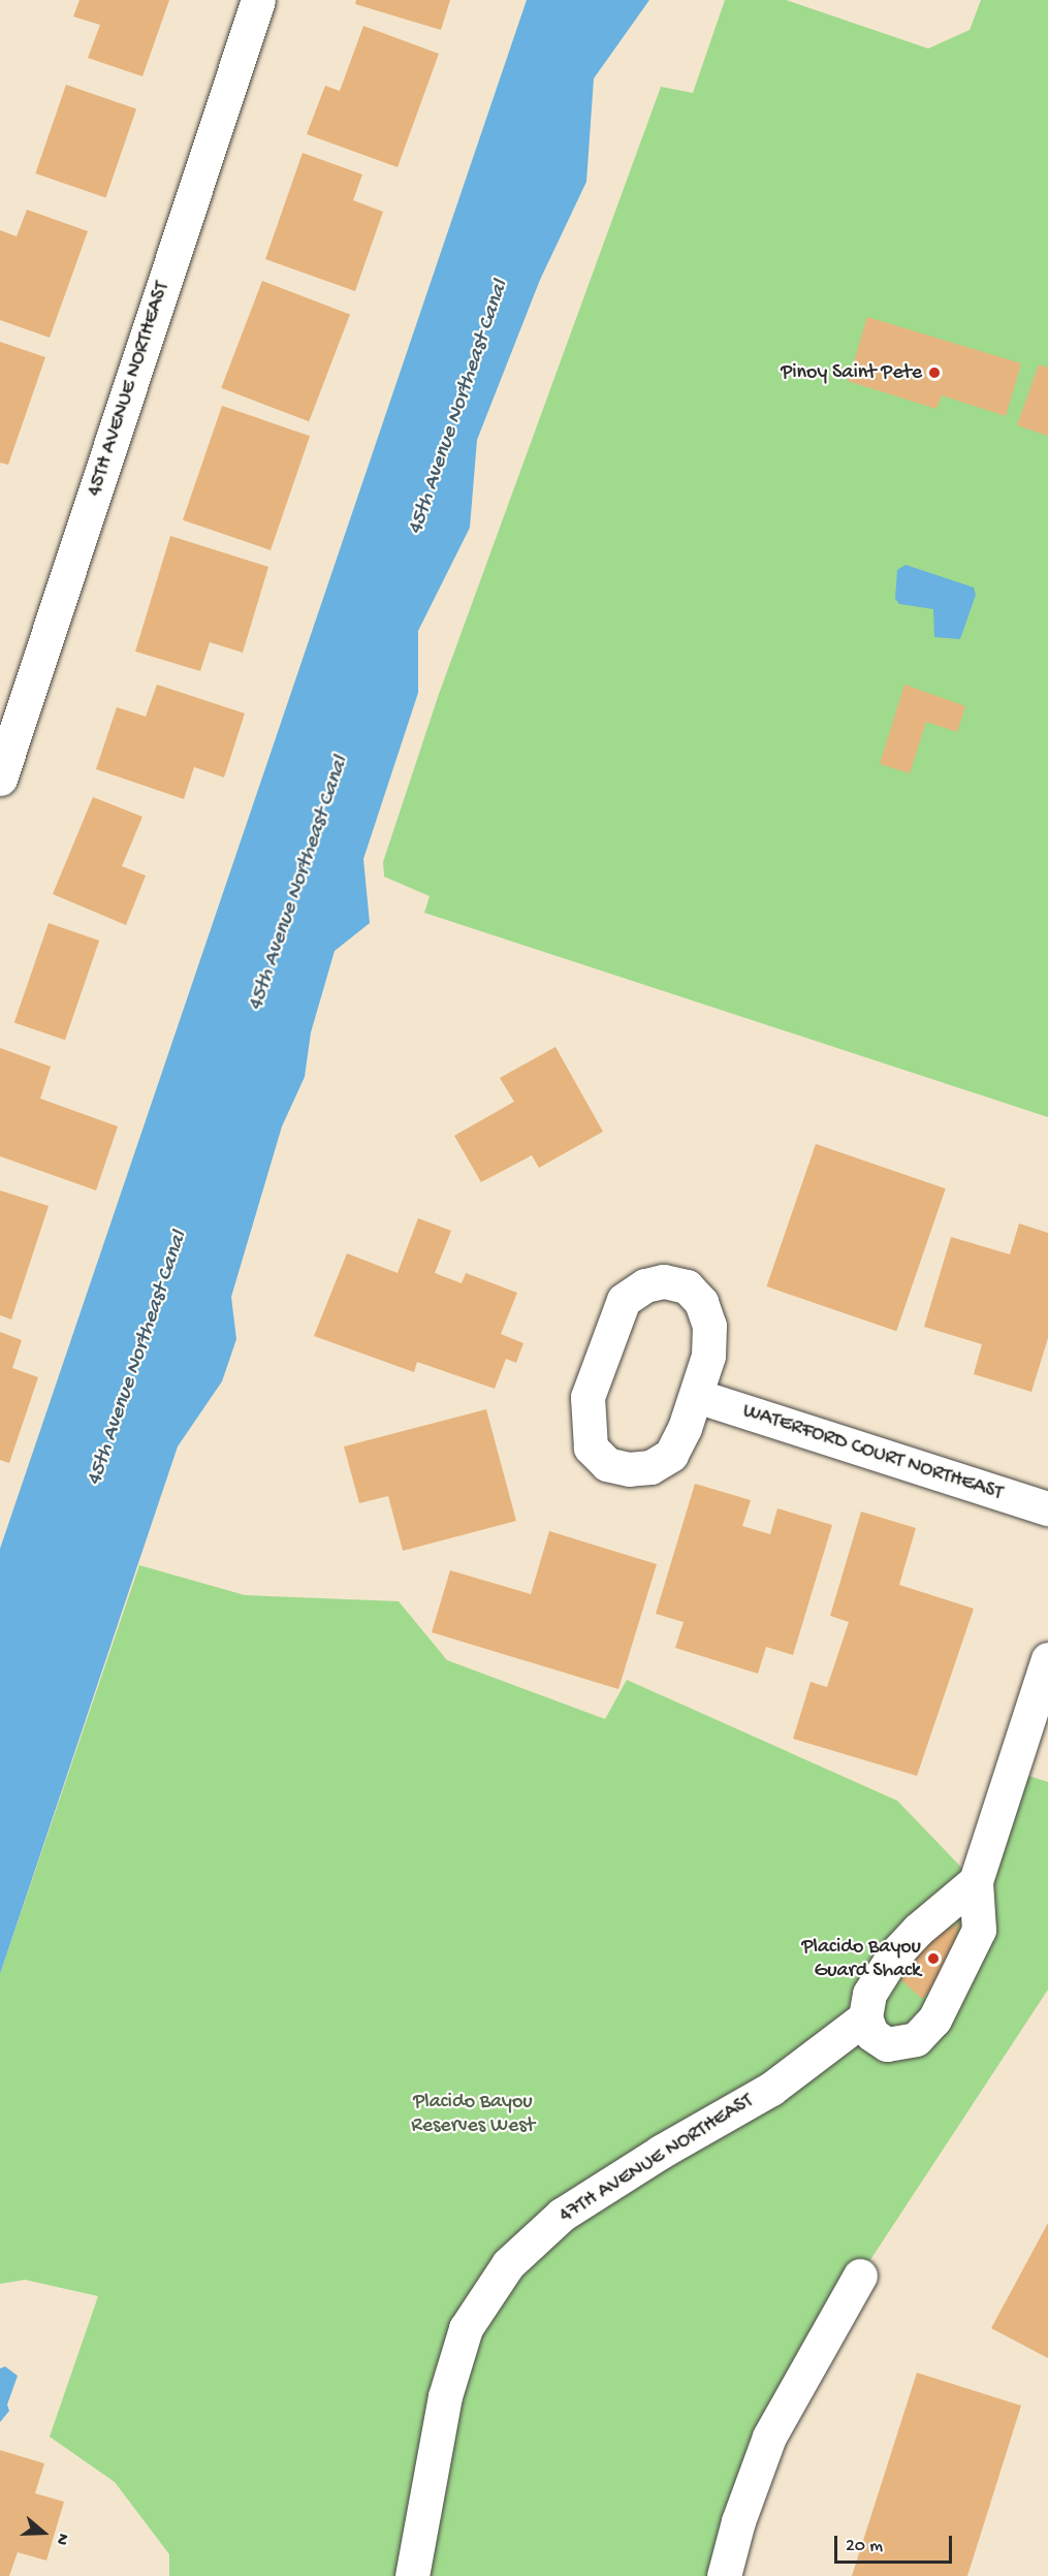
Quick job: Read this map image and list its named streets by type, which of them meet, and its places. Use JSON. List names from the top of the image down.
{
  "streets": {
    "street": ["45TH AVENUE NORTHEAST", "WATERFORD COURT NORTHEAST", "47TH AVENUE NORTHEAST"]
  },
  "water": ["45th Avenue Northeast Canal"],
  "parks": ["Placido Bayou Reserves West"],
  "places": ["Pinoy Saint Pete", "Placido Bayou Guard Shack"],
  "scale_bar": "20 m",
  "north": "right"
}
